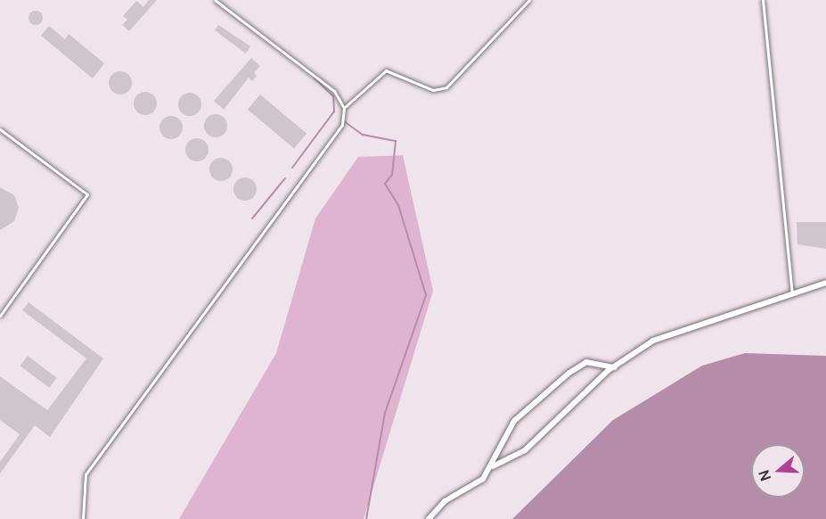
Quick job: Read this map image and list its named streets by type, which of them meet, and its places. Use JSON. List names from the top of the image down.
{
  "north": "left"
}
